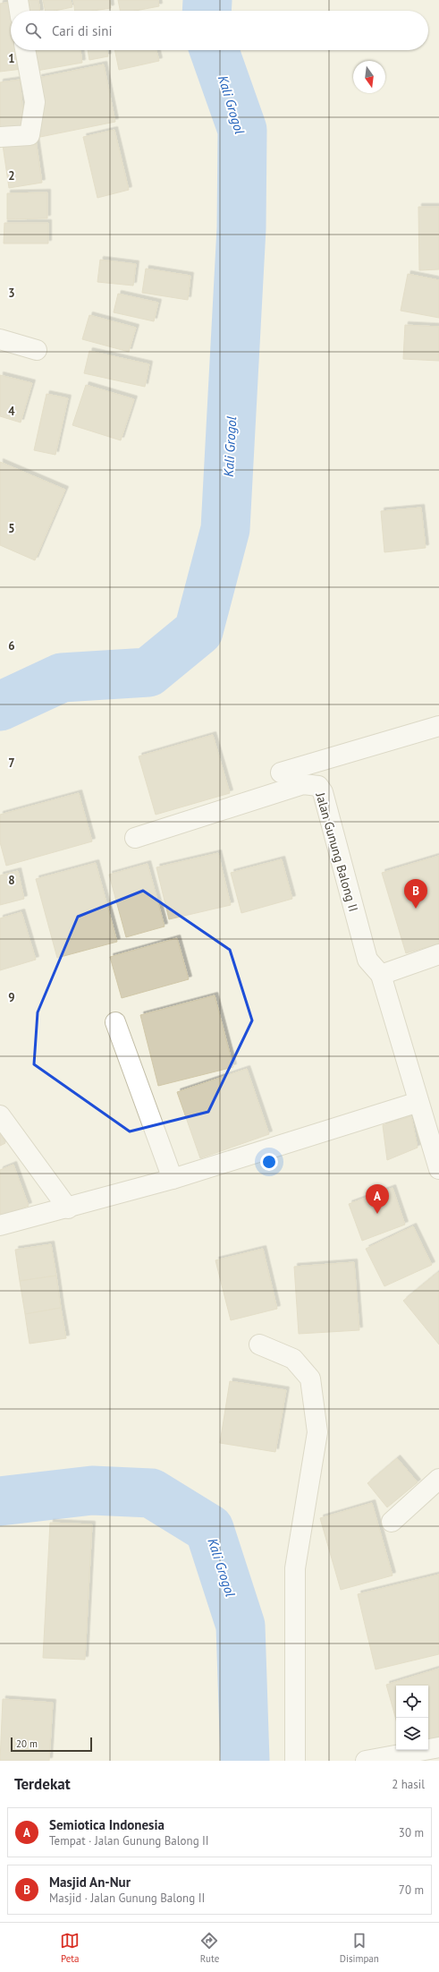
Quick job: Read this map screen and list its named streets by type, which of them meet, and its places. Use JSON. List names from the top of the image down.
{
  "streets": {
    "street": ["Jalan Gunung Balong II"]
  },
  "water": ["Kali Grogol"],
  "scale_bar": "20 m",
  "north": "bottom",
  "page": {
    "search": "Cari di sini",
    "pins": ["B", "A"],
    "scale": "20 m",
    "heading": ["Terdekat", "2 hasil"],
    "list": [
      {
        "mark": "A",
        "name": "Semiotica Indonesia",
        "note": "Tempat · Jalan Gunung Balong II",
        "value": "30 m"
      },
      {
        "mark": "B",
        "name": "Masjid An-Nur",
        "note": "Masjid · Jalan Gunung Balong II",
        "value": "70 m"
      }
    ],
    "nav": ["Peta", "Rute", "Disimpan"]
  },
  "grid": {
    "rows": [
      "1",
      "2",
      "3",
      "4",
      "5",
      "6",
      "7",
      "8",
      "9"
    ]
  }
}
